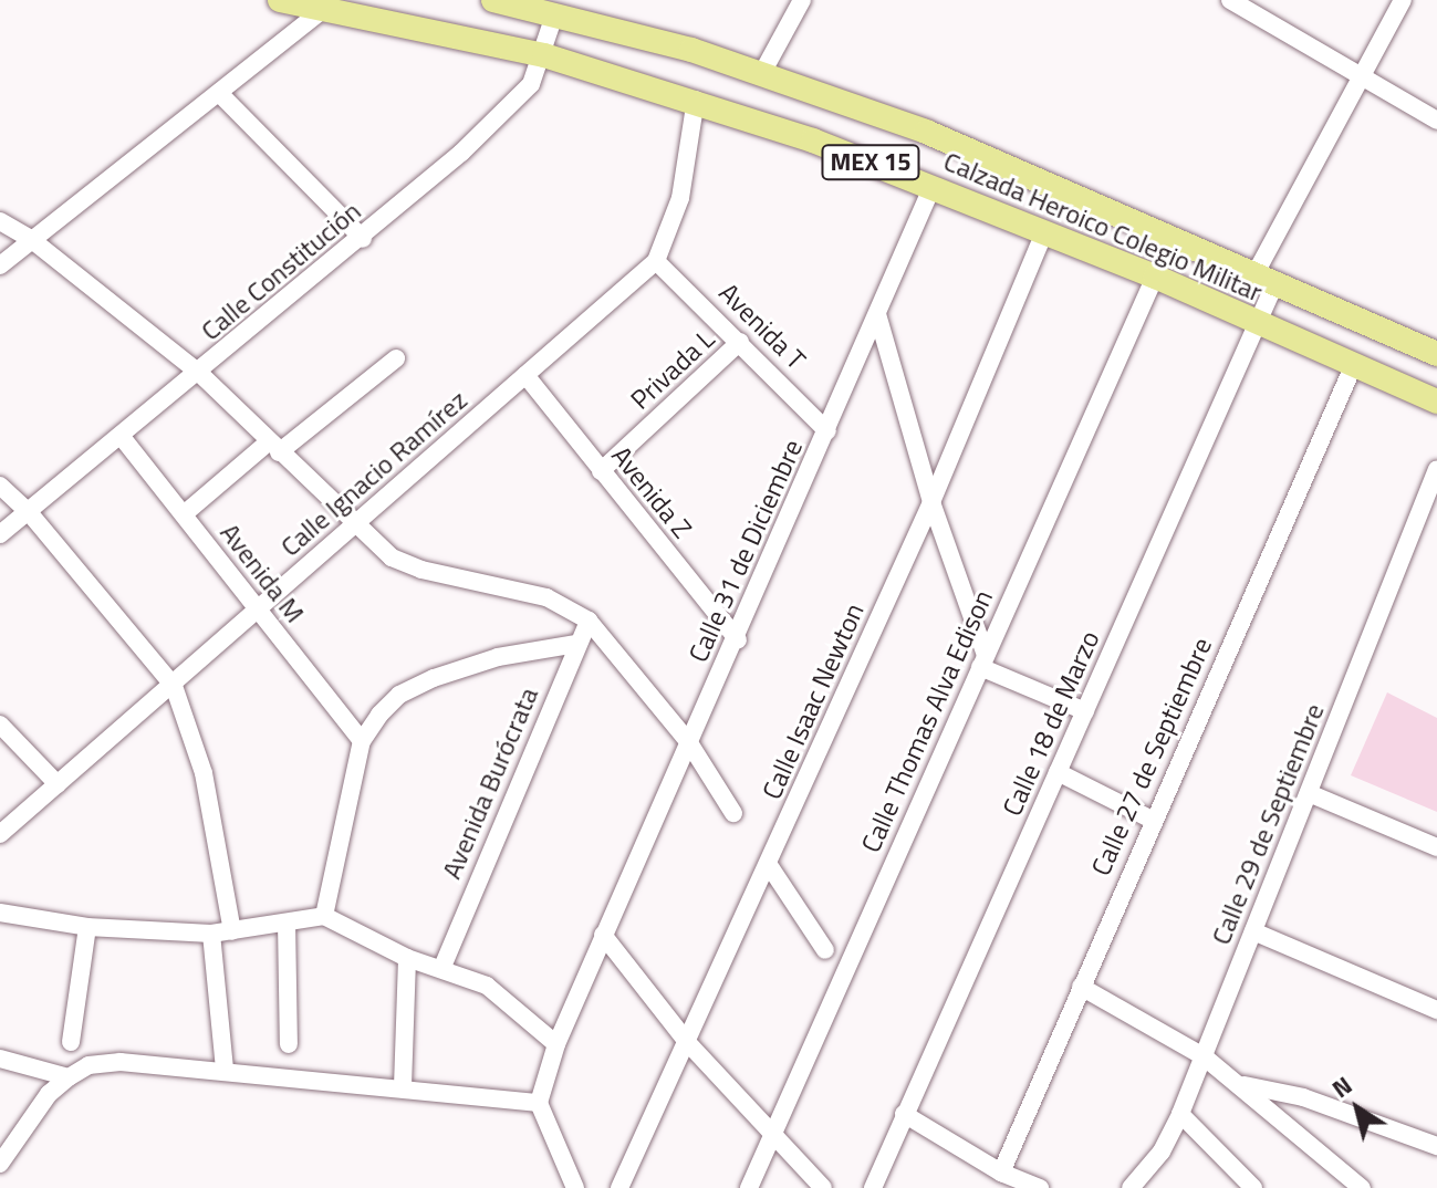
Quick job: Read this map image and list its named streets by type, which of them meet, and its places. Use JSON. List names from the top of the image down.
{
  "streets": {
    "main road": ["MEX 15", "Calzada Heroico Colegio Militar"],
    "street": [
      "Calle Constitución",
      "Avenida T",
      "Privada L",
      "Calle Ignacio Ramírez",
      "Avenida Z",
      "Calle 31 de Diciembre",
      "Avenida M",
      "Calle Isaac Newton",
      "Calle Thomas Alva Edison",
      "Calle 18 de Marzo",
      "Calle 27 de Septiembre",
      "Avenida Burócrata",
      "Calle 29 de Septiembre"
    ]
  },
  "crossings": [
    ["Calzada Heroico Colegio Militar", "Calle Constitución"],
    ["Calzada Heroico Colegio Militar", "Calle Ignacio Ramírez"],
    ["Calzada Heroico Colegio Militar", "Calle 31 de Diciembre"],
    ["Calzada Heroico Colegio Militar", "Calle Isaac Newton"],
    ["Calzada Heroico Colegio Militar", "Calle Thomas Alva Edison"],
    ["Calzada Heroico Colegio Militar", "Calle 18 de Marzo"],
    ["Calzada Heroico Colegio Militar", "Calle 27 de Septiembre"],
    ["Calle Constitución", "Avenida M"],
    ["Avenida T", "Privada L"],
    ["Avenida T", "Calle Ignacio Ramírez"],
    ["Avenida T", "Calle 31 de Diciembre"],
    ["Privada L", "Avenida Z"],
    ["Calle Ignacio Ramírez", "Avenida Z"],
    ["Calle Ignacio Ramírez", "Avenida M"],
    ["Avenida Z", "Calle 31 de Diciembre"]
  ],
  "north": "top left"
}
